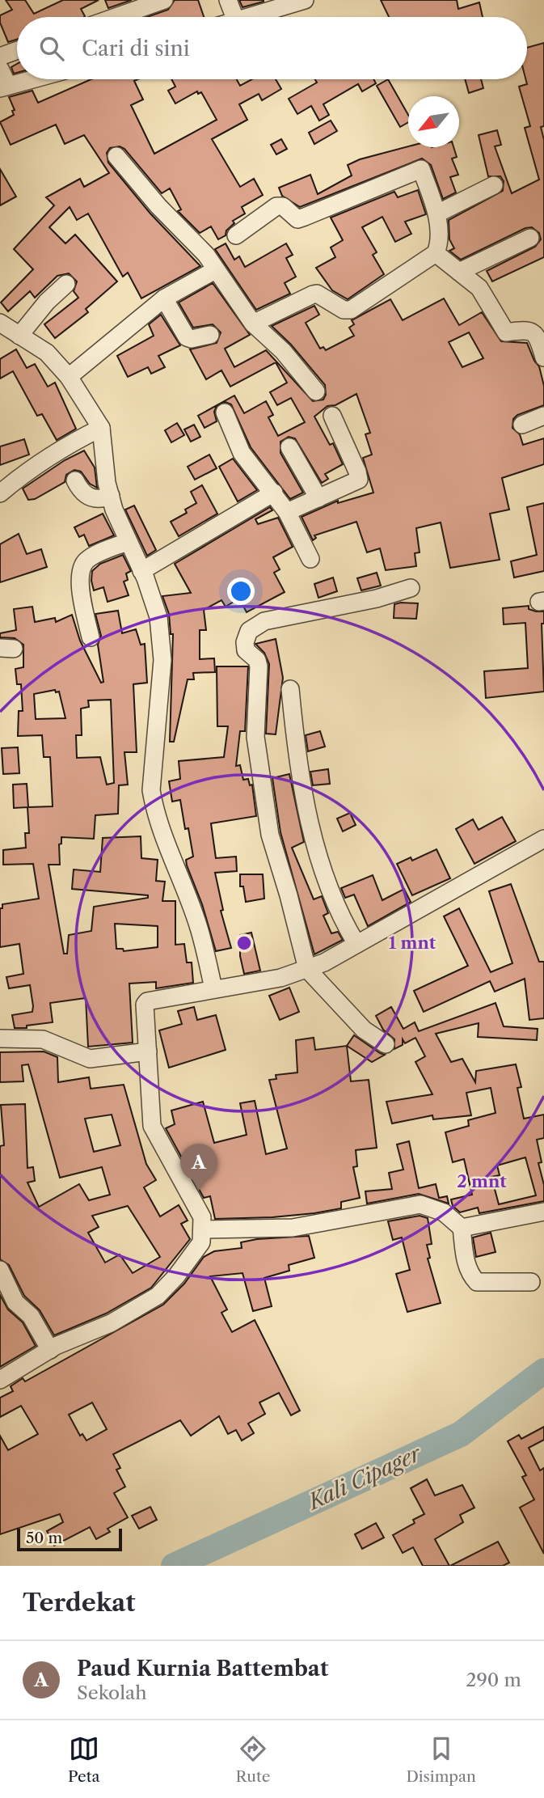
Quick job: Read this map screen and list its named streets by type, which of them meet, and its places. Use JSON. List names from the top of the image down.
{
  "water": ["Kali Cipager"],
  "scale_bar": "50 m",
  "north": "bottom left",
  "page": {
    "search": "Cari di sini",
    "pins": "A",
    "scale": "50 m",
    "heading": "Terdekat",
    "list": [
      {
        "mark": "A",
        "name": "Paud Kurnia Battembat",
        "note": "Sekolah",
        "value": "290 m"
      }
    ],
    "nav": ["Peta", "Rute", "Disimpan"]
  },
  "rings": ["1 mnt", "2 mnt"]
}
